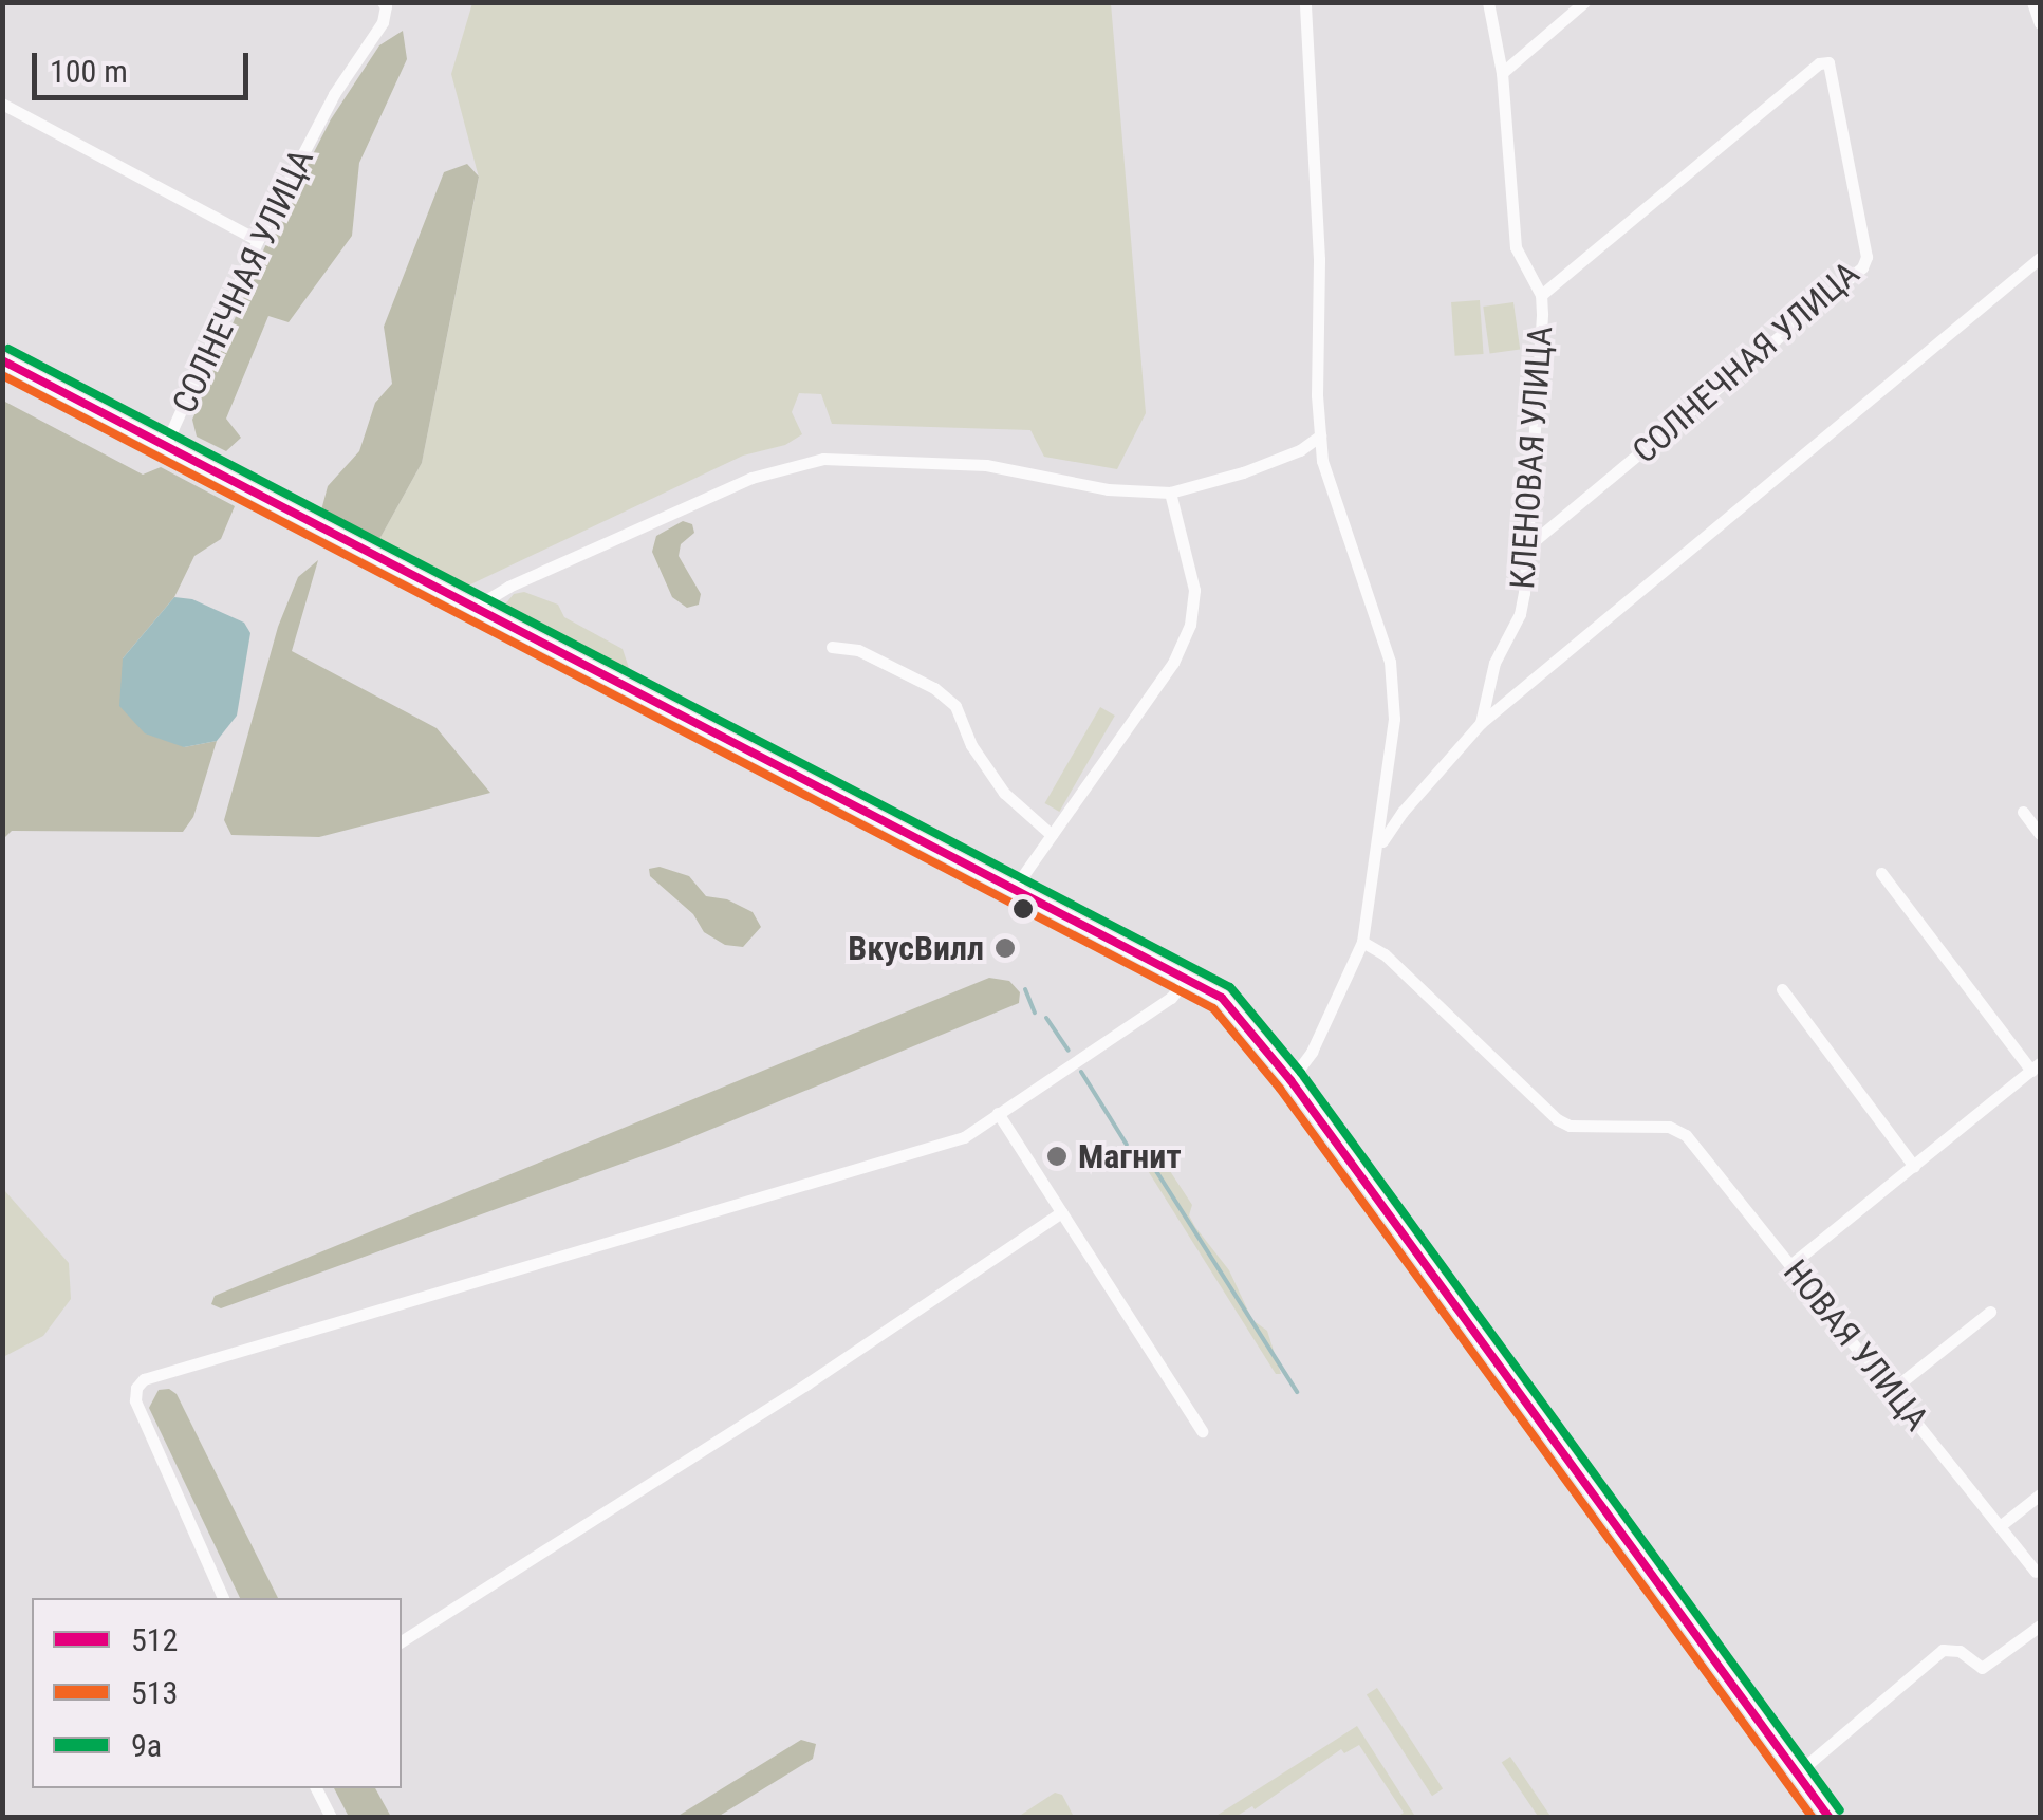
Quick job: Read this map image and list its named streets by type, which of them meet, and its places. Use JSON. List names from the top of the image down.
{
  "streets": {
    "street": ["СОЛНЕЧНАЯ УЛИЦА", "КЛЕНОВАЯ УЛИЦА", "НОВАЯ УЛИЦА"]
  },
  "crossings": [
    ["СОЛНЕЧНАЯ УЛИЦА", "КЛЕНОВАЯ УЛИЦА"]
  ],
  "places": ["ВкусВилл", "Магнит"],
  "lines": ["transit line 9а", "transit line 512", "transit line 513"],
  "legend": ["512", "513", "9а"],
  "scale_bar": "100 m"
}
